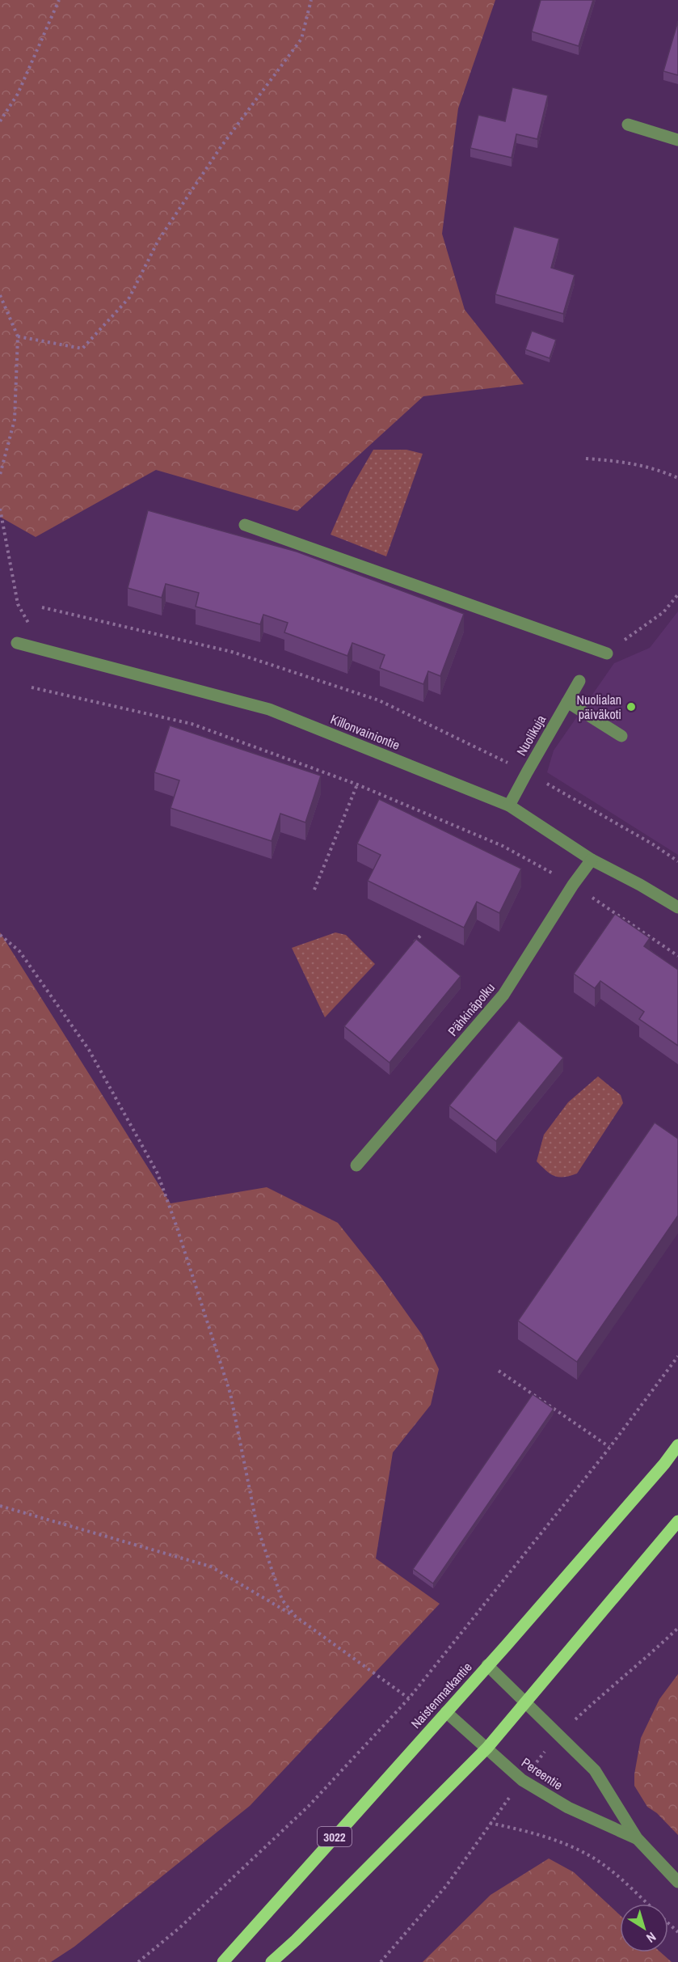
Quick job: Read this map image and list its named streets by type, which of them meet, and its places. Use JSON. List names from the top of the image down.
{
  "streets": {
    "main road": ["Naistenmatkantie", "3022"],
    "street": [
      "Killonvainiontie",
      "Nuolikuja",
      "Pähkinäpolku",
      "Pereentie"
    ]
  },
  "crossings": [
    ["Killonvainiontie", "Nuolikuja"],
    ["Killonvainiontie", "Pähkinäpolku"],
    ["Naistenmatkantie", "Pereentie"]
  ],
  "places": ["Nuolialan päiväkoti"],
  "north": "bottom right"
}
